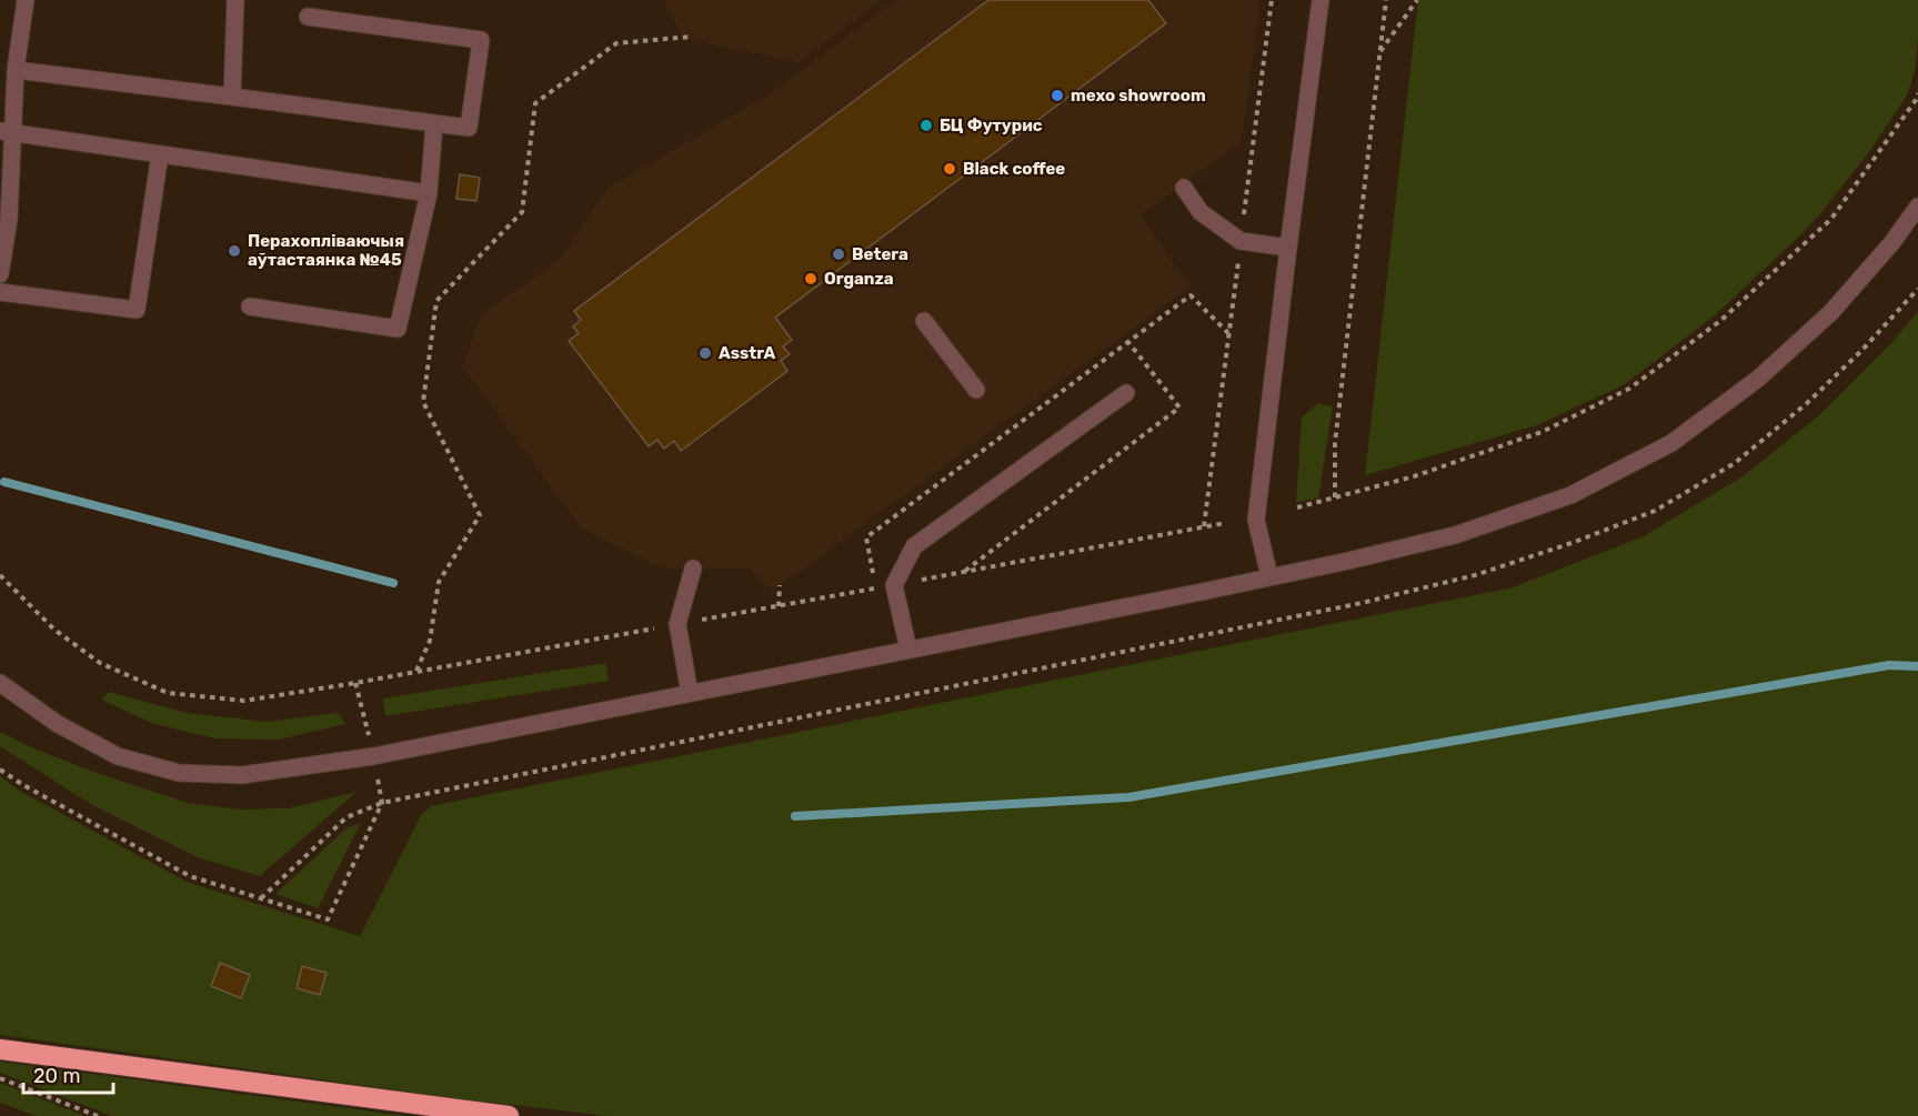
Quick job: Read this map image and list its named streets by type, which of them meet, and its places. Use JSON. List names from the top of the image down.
{
  "places": [
    "mexo showroom",
    "БЦ Футурис",
    "Black coffee",
    "Перахопліваючыя аўтастаянка №45",
    "Betera",
    "Organza",
    "AsstrA"
  ],
  "scale_bar": "20 m"
}
